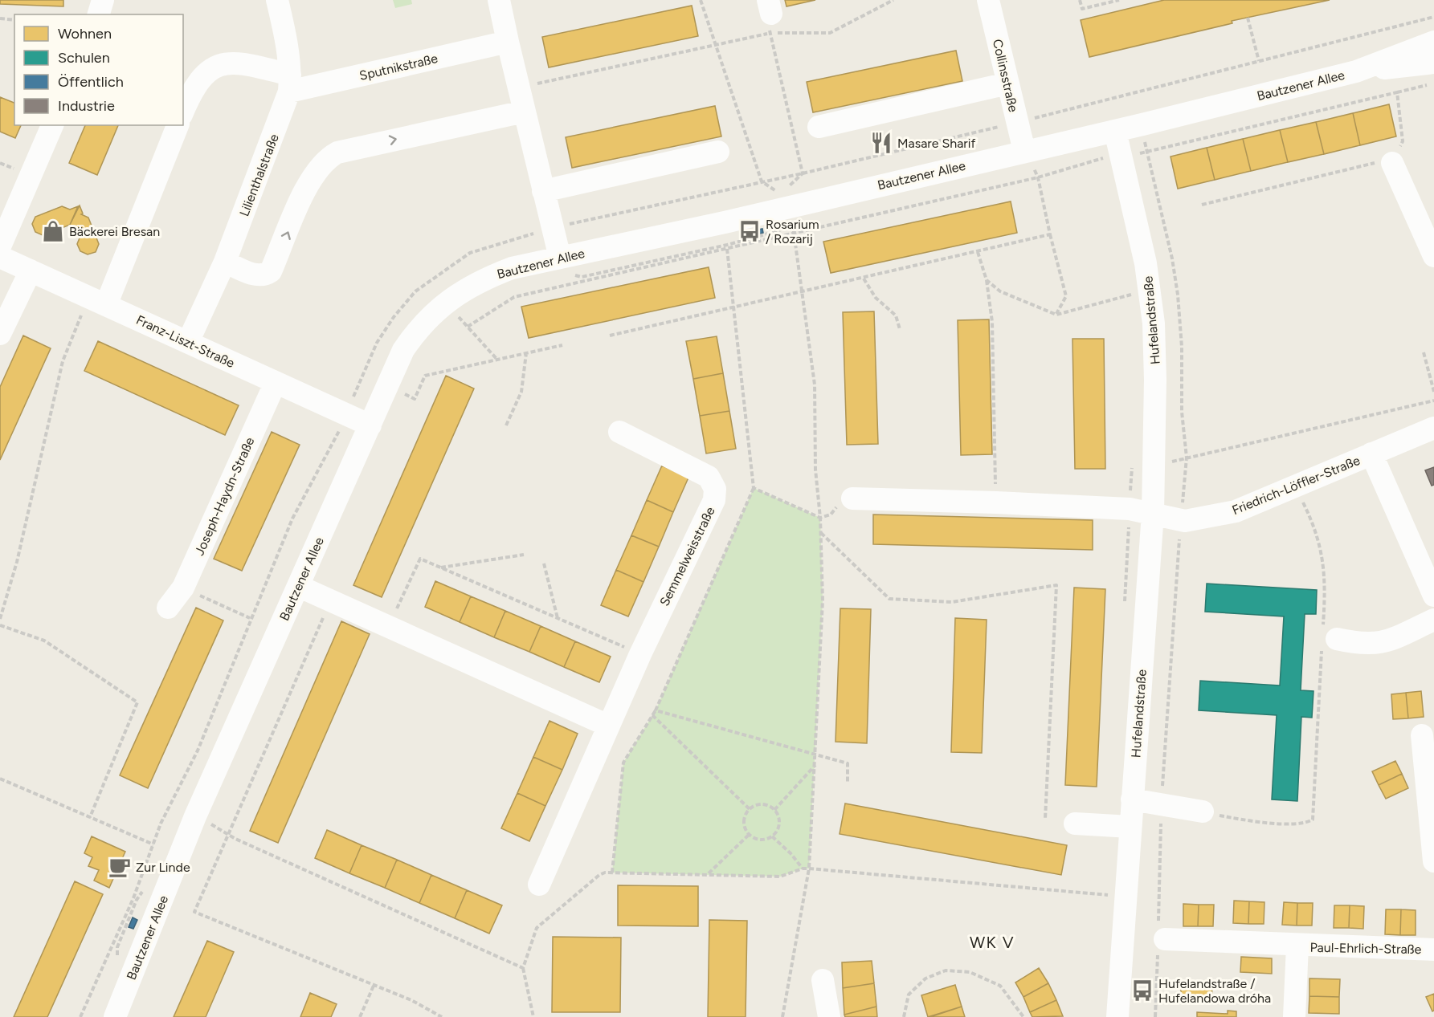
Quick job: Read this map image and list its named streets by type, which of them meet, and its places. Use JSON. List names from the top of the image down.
{
  "streets": {
    "street": [
      "Sputnikstraße",
      "Collinsstraße",
      "Bautzener Allee",
      "Lilienthalstraße",
      "Hufelandstraße",
      "Franz-Liszt-Straße",
      "Friedrich-Löffler-Straße",
      "Joseph-Haydn-Straße",
      "Semmelweisstraße",
      "Paul-Ehrlich-Straße"
    ]
  },
  "crossings": [
    ["Sputnikstraße", "Lilienthalstraße"],
    ["Collinsstraße", "Bautzener Allee"],
    ["Bautzener Allee", "Hufelandstraße"],
    ["Bautzener Allee", "Franz-Liszt-Straße"],
    ["Lilienthalstraße", "Franz-Liszt-Straße"],
    ["Hufelandstraße", "Friedrich-Löffler-Straße"],
    ["Franz-Liszt-Straße", "Joseph-Haydn-Straße"]
  ],
  "districts": ["WK V"],
  "places": {
    "restaurant": ["Masare Sharif"],
    "shop": ["Bäckerei Bresan"],
    "bus stop": ["Rosarium / Rozarij", "Hufelandstraße / Hufelandowa dróha"],
    "cafe": ["Zur Linde"]
  },
  "legend": [
    "Wohnen",
    "Schulen",
    "Öffentlich",
    "Industrie"
  ]
}
